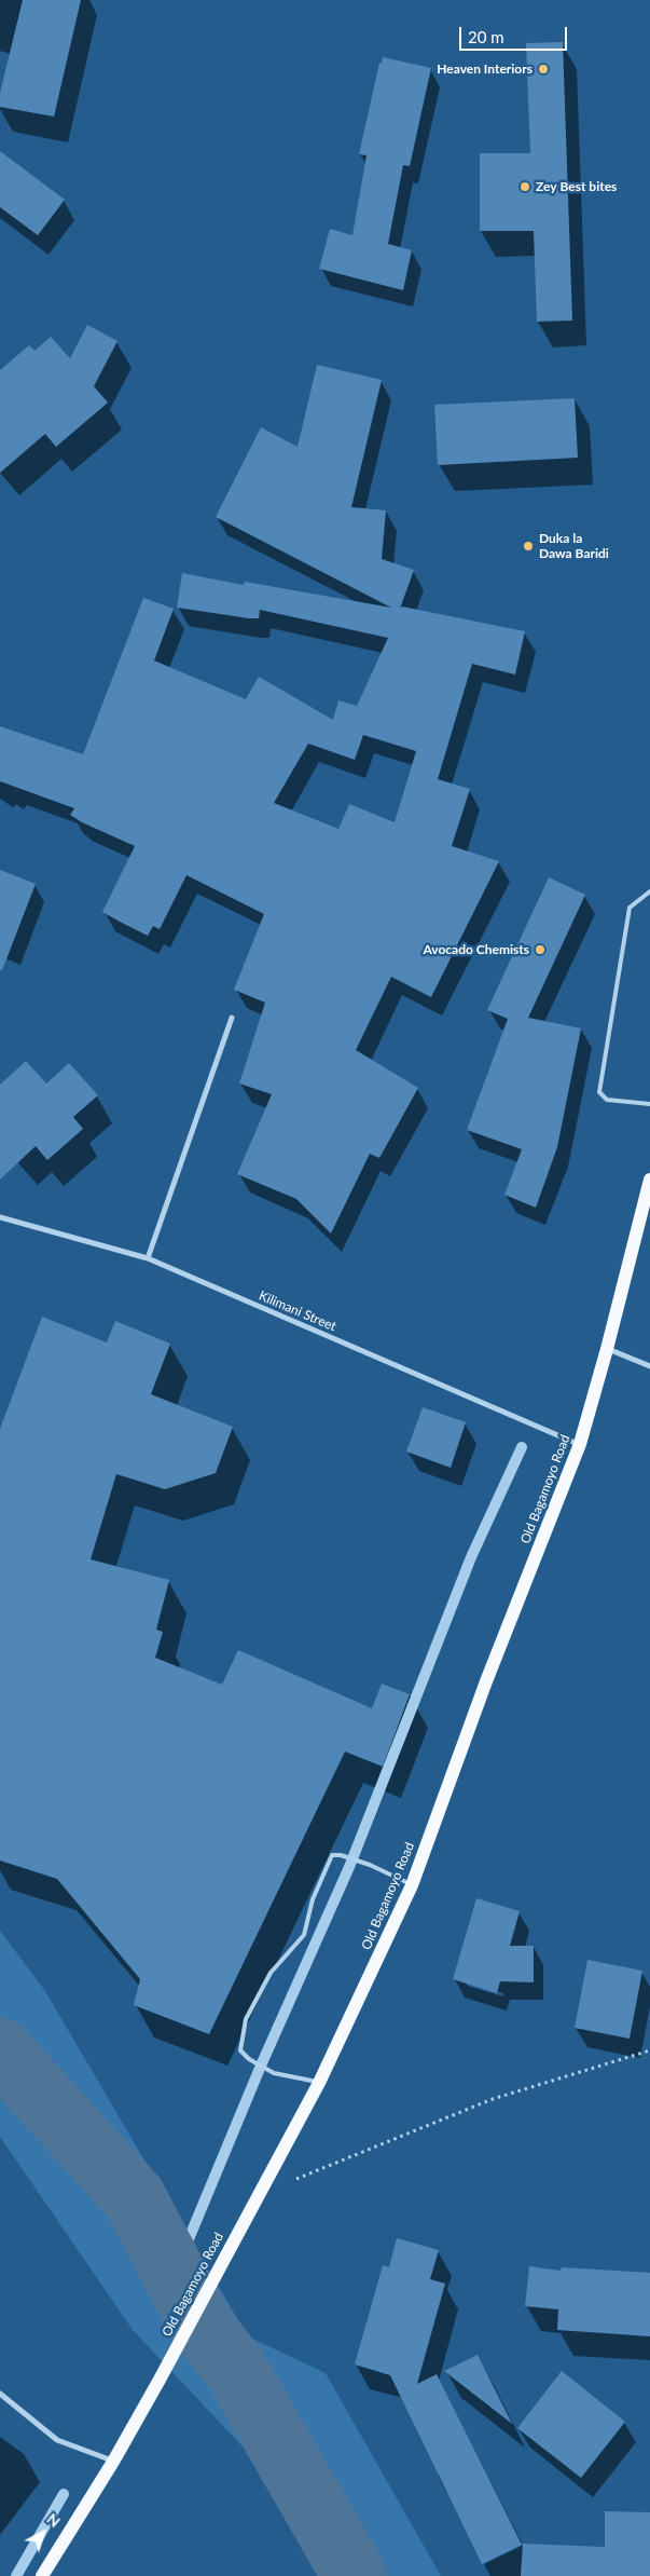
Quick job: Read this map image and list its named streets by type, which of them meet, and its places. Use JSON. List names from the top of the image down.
{
  "streets": {
    "main road": ["Old Bagamoyo Road"],
    "street": ["Kilimani Street"]
  },
  "crossings": [
    ["Kilimani Street", "Old Bagamoyo Road"]
  ],
  "places": [
    "Heaven Interiors",
    "Zey Best bites",
    "Duka la Dawa Baridi",
    "Avocado Chemists"
  ],
  "scale_bar": "20 m",
  "north": "top right"
}
